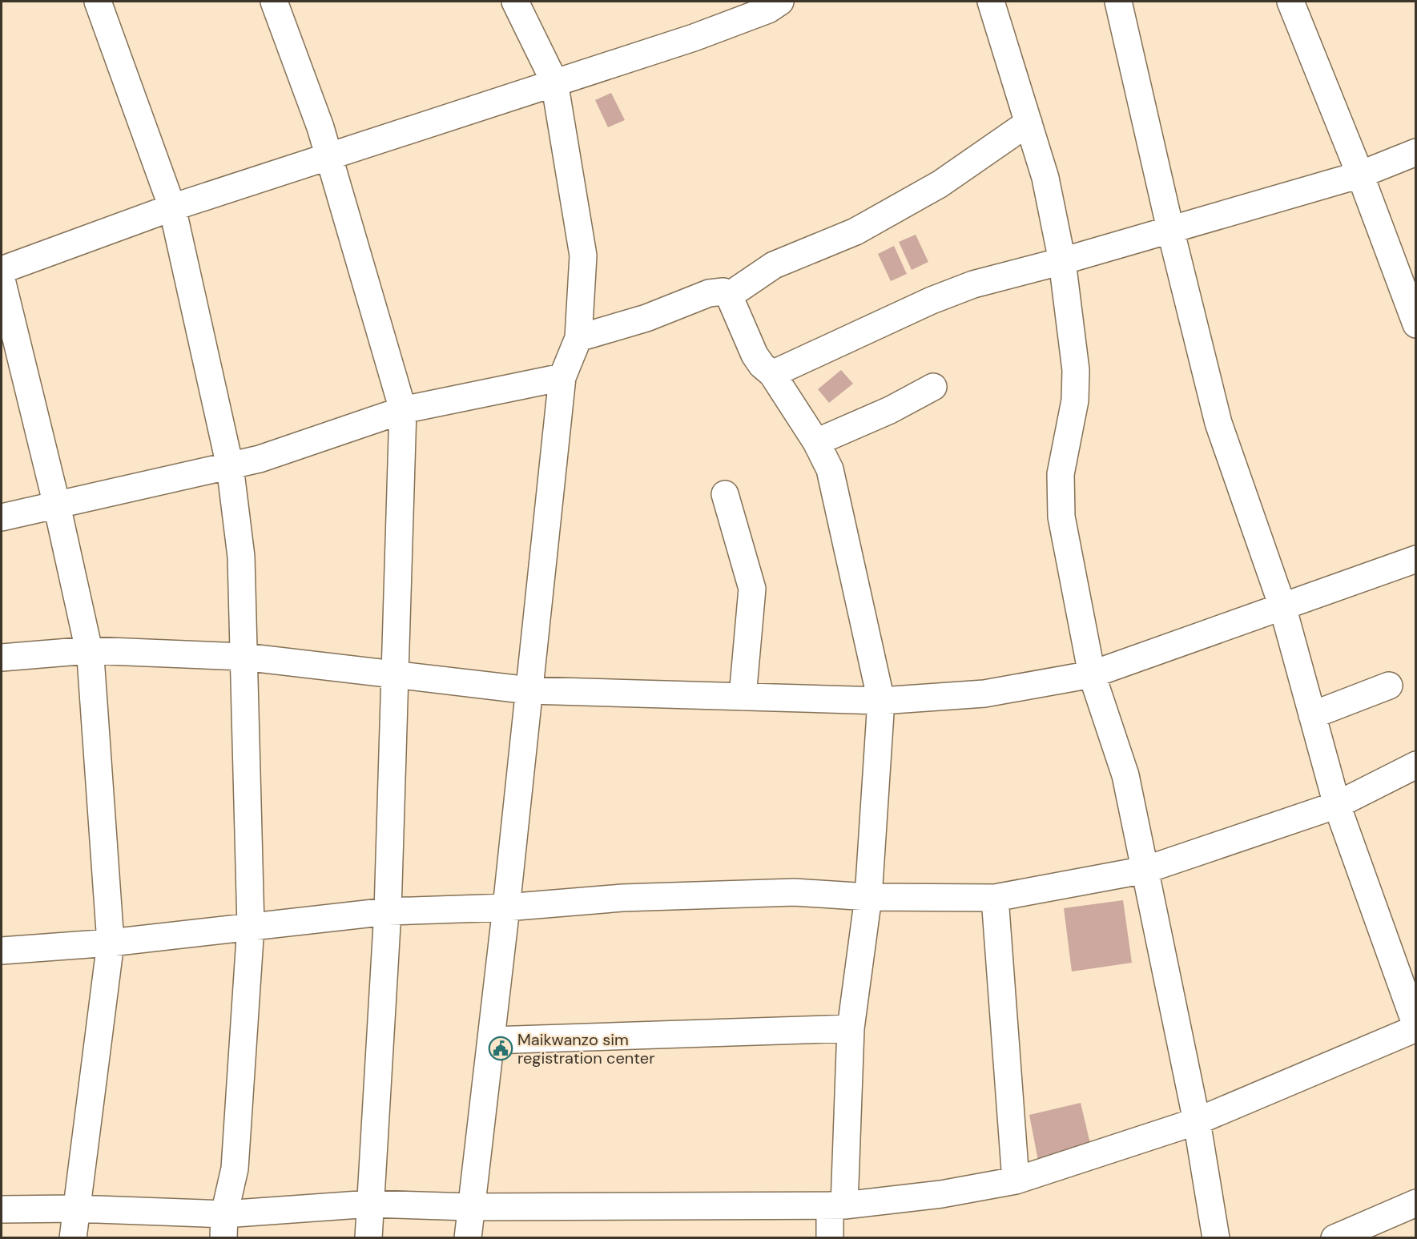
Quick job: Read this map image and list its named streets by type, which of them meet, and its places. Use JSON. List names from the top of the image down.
{
  "places": {
    "public building": ["Maikwanzo sim registration center"]
  }
}
